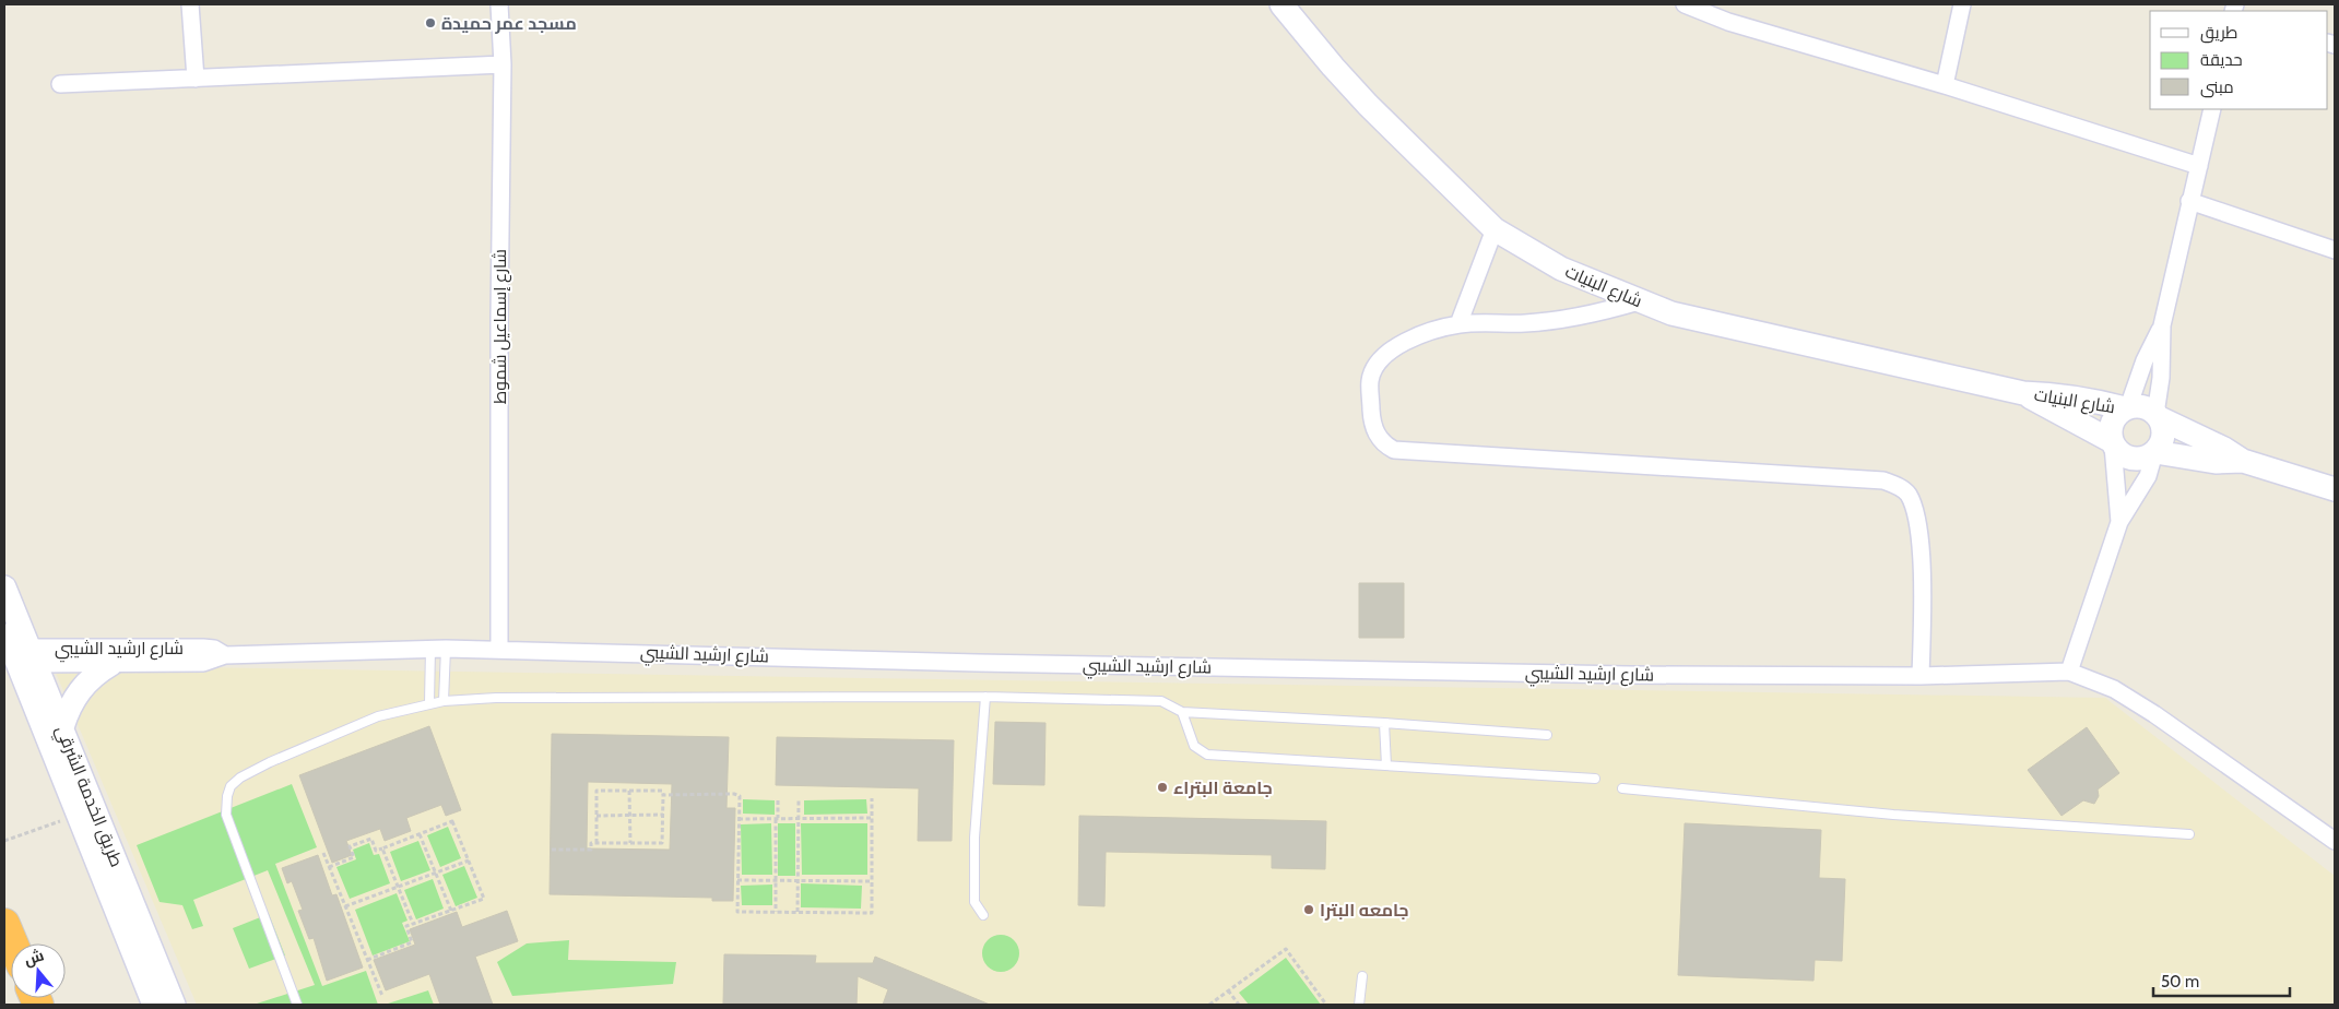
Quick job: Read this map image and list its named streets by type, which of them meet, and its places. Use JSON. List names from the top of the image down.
{
  "streets": {
    "main road": ["شارع البنيات", "طريق الخدمة الشرقي"],
    "street": ["شارع إسماعيل شموط", "شارع ارشيد الشيبي"]
  },
  "crossings": [
    ["شارع إسماعيل شموط", "شارع ارشيد الشيبي"],
    ["شارع ارشيد الشيبي", "طريق الخدمة الشرقي"]
  ],
  "places": ["مسجد عمر حميدة", "جامعة البتراء", "جامعه البترا"],
  "legend": ["طريق", "حديقة", "مبنى"],
  "scale_bar": "50 m",
  "north": "top"
}
